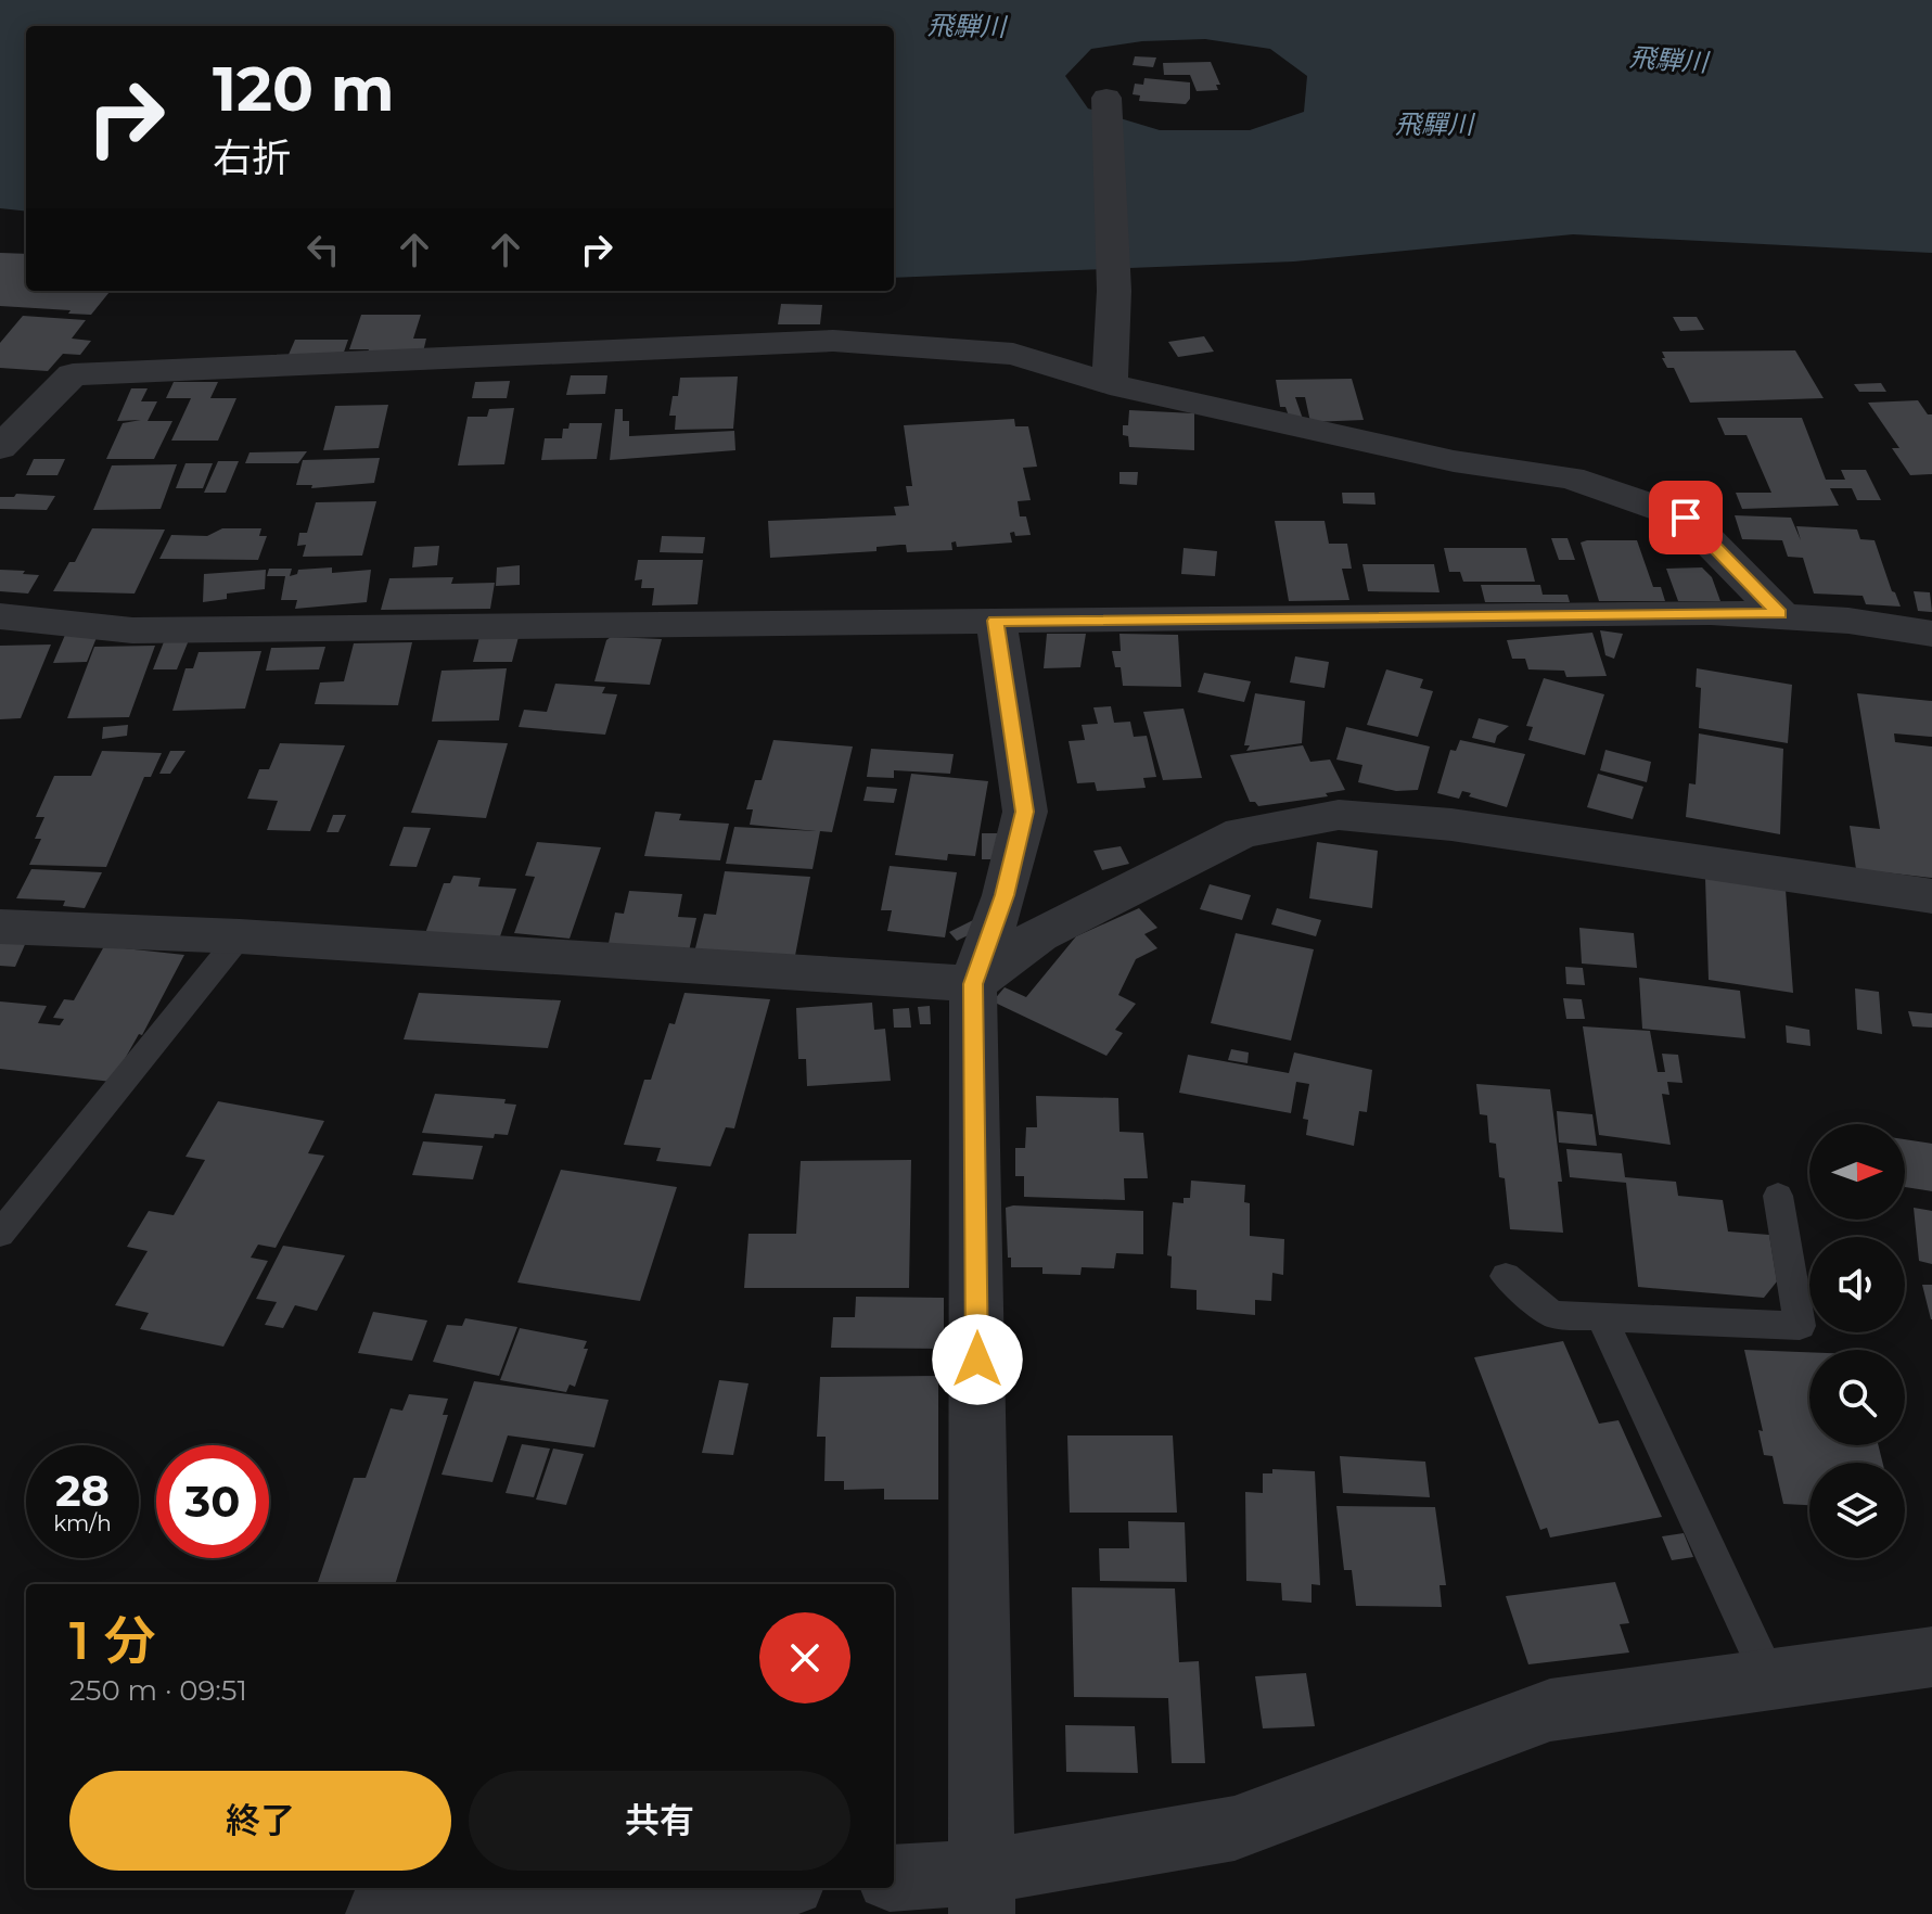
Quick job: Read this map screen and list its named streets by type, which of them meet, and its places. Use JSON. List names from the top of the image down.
{
  "water": ["飛騨川", "飛驒川"],
  "north": "right",
  "page": {
    "turn": ["120 m", "右折"],
    "speed": "28 km/h",
    "limit": "30",
    "heading": ["1 分", "250 m · 09:51"],
    "buttons": ["終了", "共有"]
  }
}
